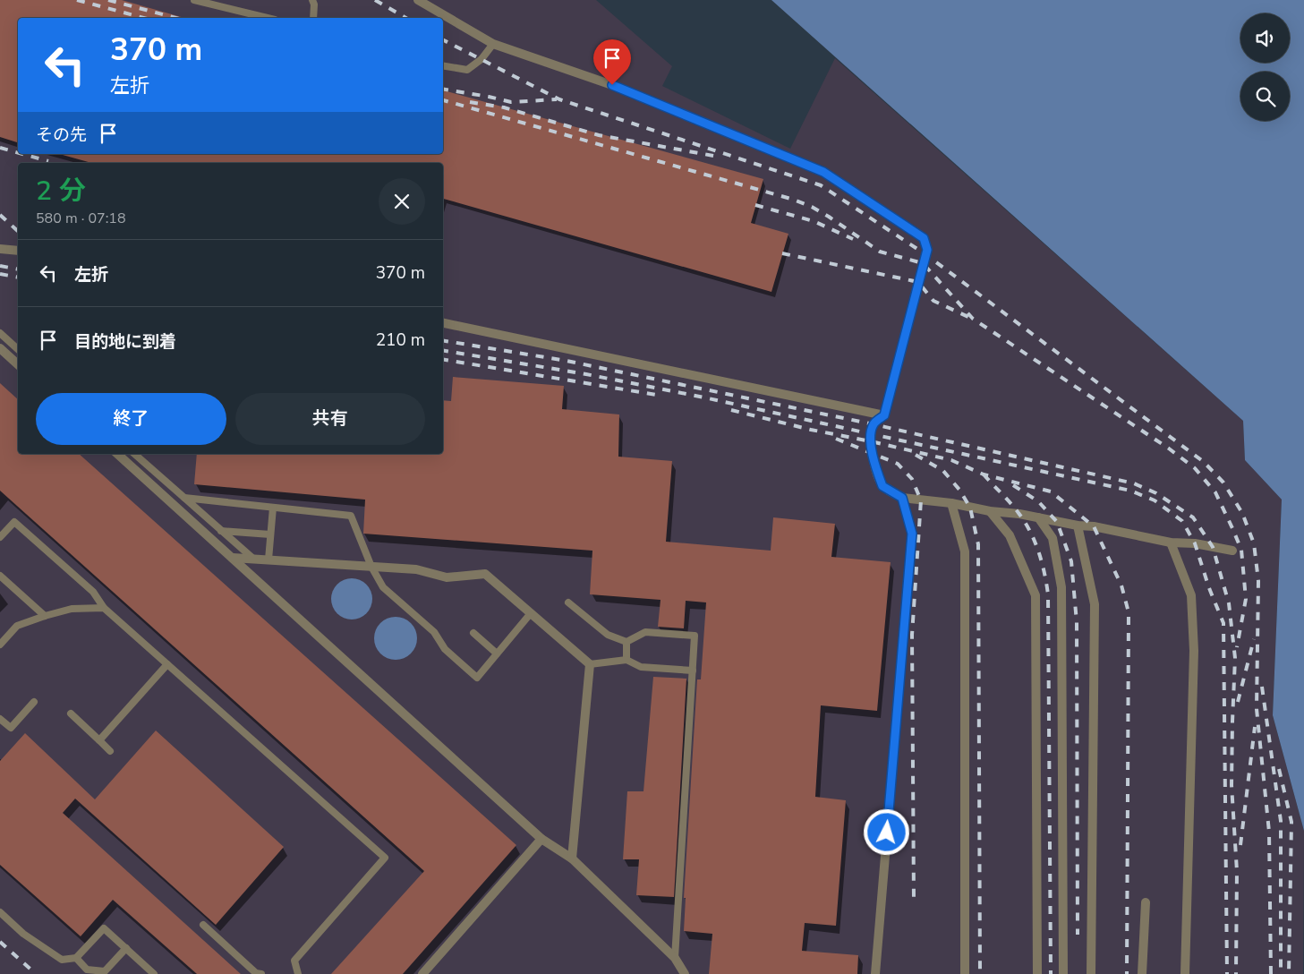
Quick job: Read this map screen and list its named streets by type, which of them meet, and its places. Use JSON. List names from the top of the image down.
{
  "page": {
    "turn": ["370 m", "左折"],
    "then": "その先",
    "heading": ["2 分", "580 m · 07:18"],
    "list": [
      {
        "name": "左折",
        "value": "370 m"
      },
      {
        "name": "目的地に到着",
        "value": "210 m"
      }
    ],
    "buttons": ["終了", "共有"]
  }
}
